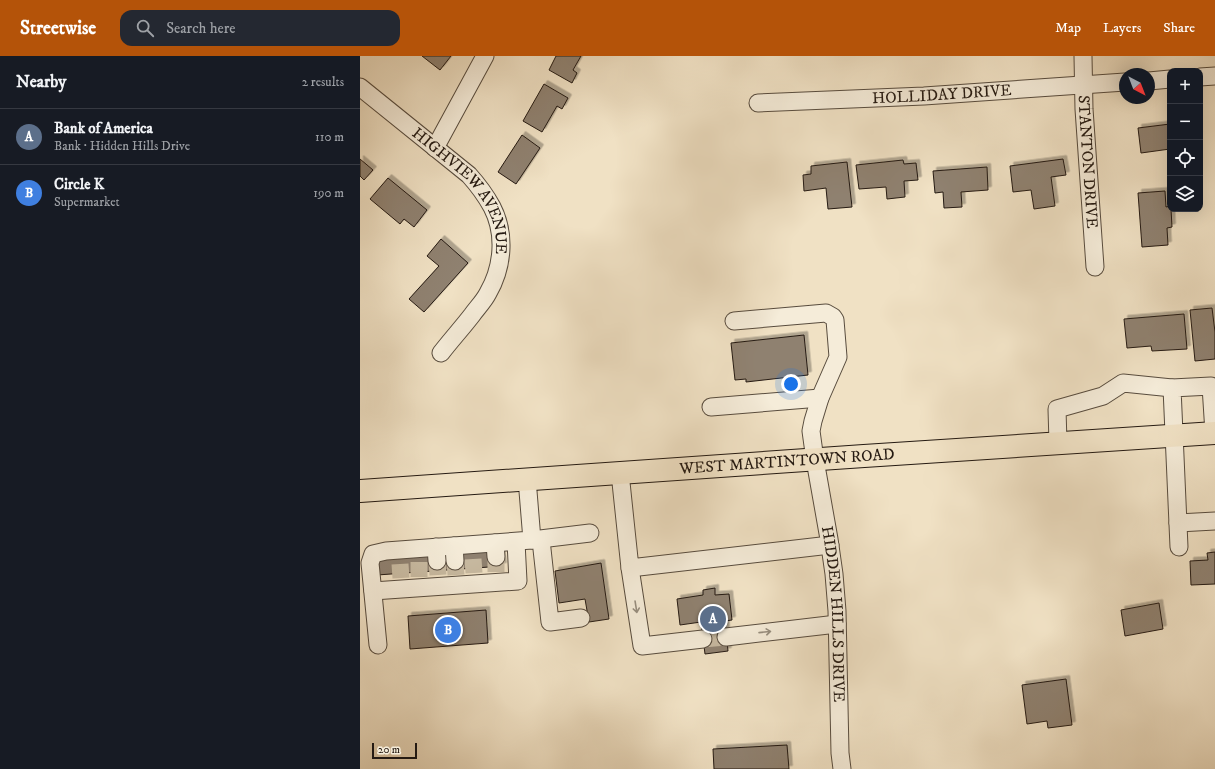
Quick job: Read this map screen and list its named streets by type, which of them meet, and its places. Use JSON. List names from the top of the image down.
{
  "streets": {
    "main road": ["WEST MARTINTOWN ROAD"],
    "street": [
      "HOLLIDAY DRIVE",
      "STANTON DRIVE",
      "HIGHVIEW AVENUE",
      "HIDDEN HILLS DRIVE"
    ]
  },
  "crossings": [
    ["HOLLIDAY DRIVE", "STANTON DRIVE"],
    ["WEST MARTINTOWN ROAD", "HIDDEN HILLS DRIVE"]
  ],
  "scale_bar": "20 m",
  "north": "bottom right",
  "page": {
    "header": "Streetwise",
    "search": "Search here",
    "nav": ["Map", "Layers", "Share"],
    "heading": ["Nearby", "2 results"],
    "map_buttons": ["+", "−"],
    "list": [
      {
        "mark": "A",
        "name": "Bank of America",
        "note": "Bank · Hidden Hills Drive",
        "value": "110 m"
      },
      {
        "mark": "B",
        "name": "Circle K",
        "note": "Supermarket",
        "value": "190 m"
      }
    ],
    "pins": ["A", "B"],
    "scale": "20 m"
  }
}
